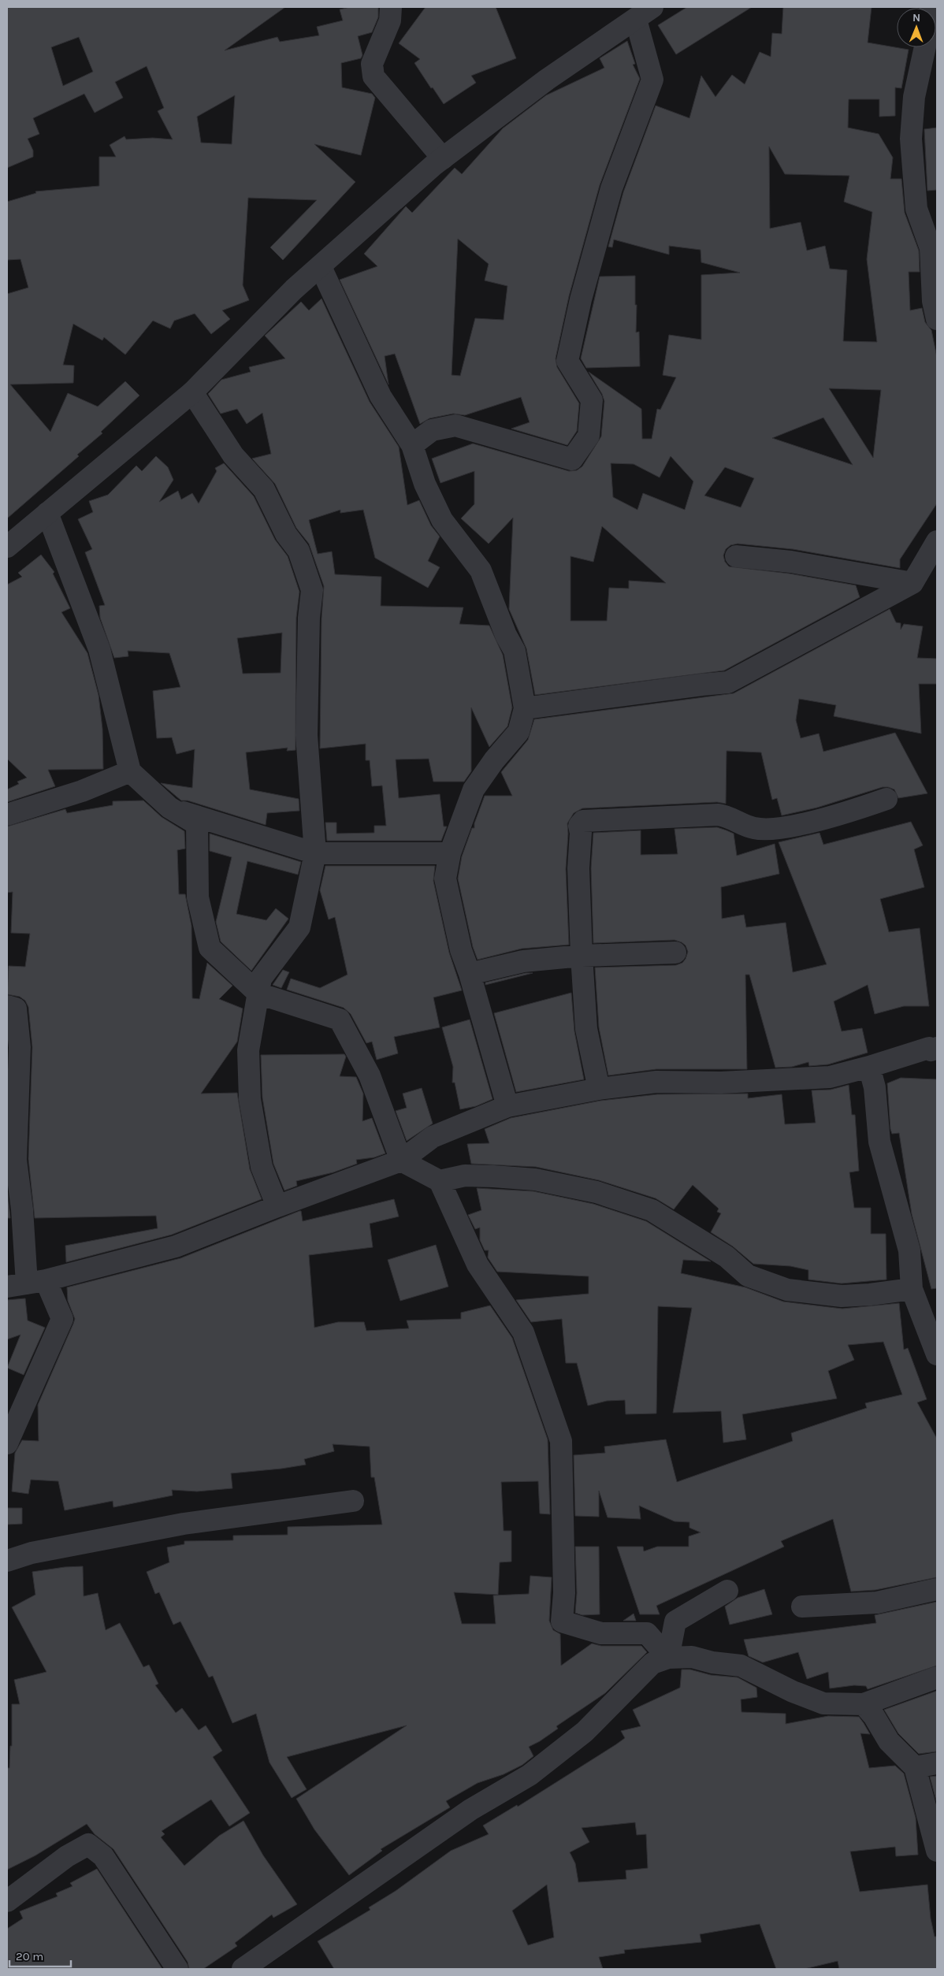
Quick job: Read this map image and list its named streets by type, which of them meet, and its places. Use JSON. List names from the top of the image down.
{
  "scale_bar": "20 m",
  "north": "top"
}
